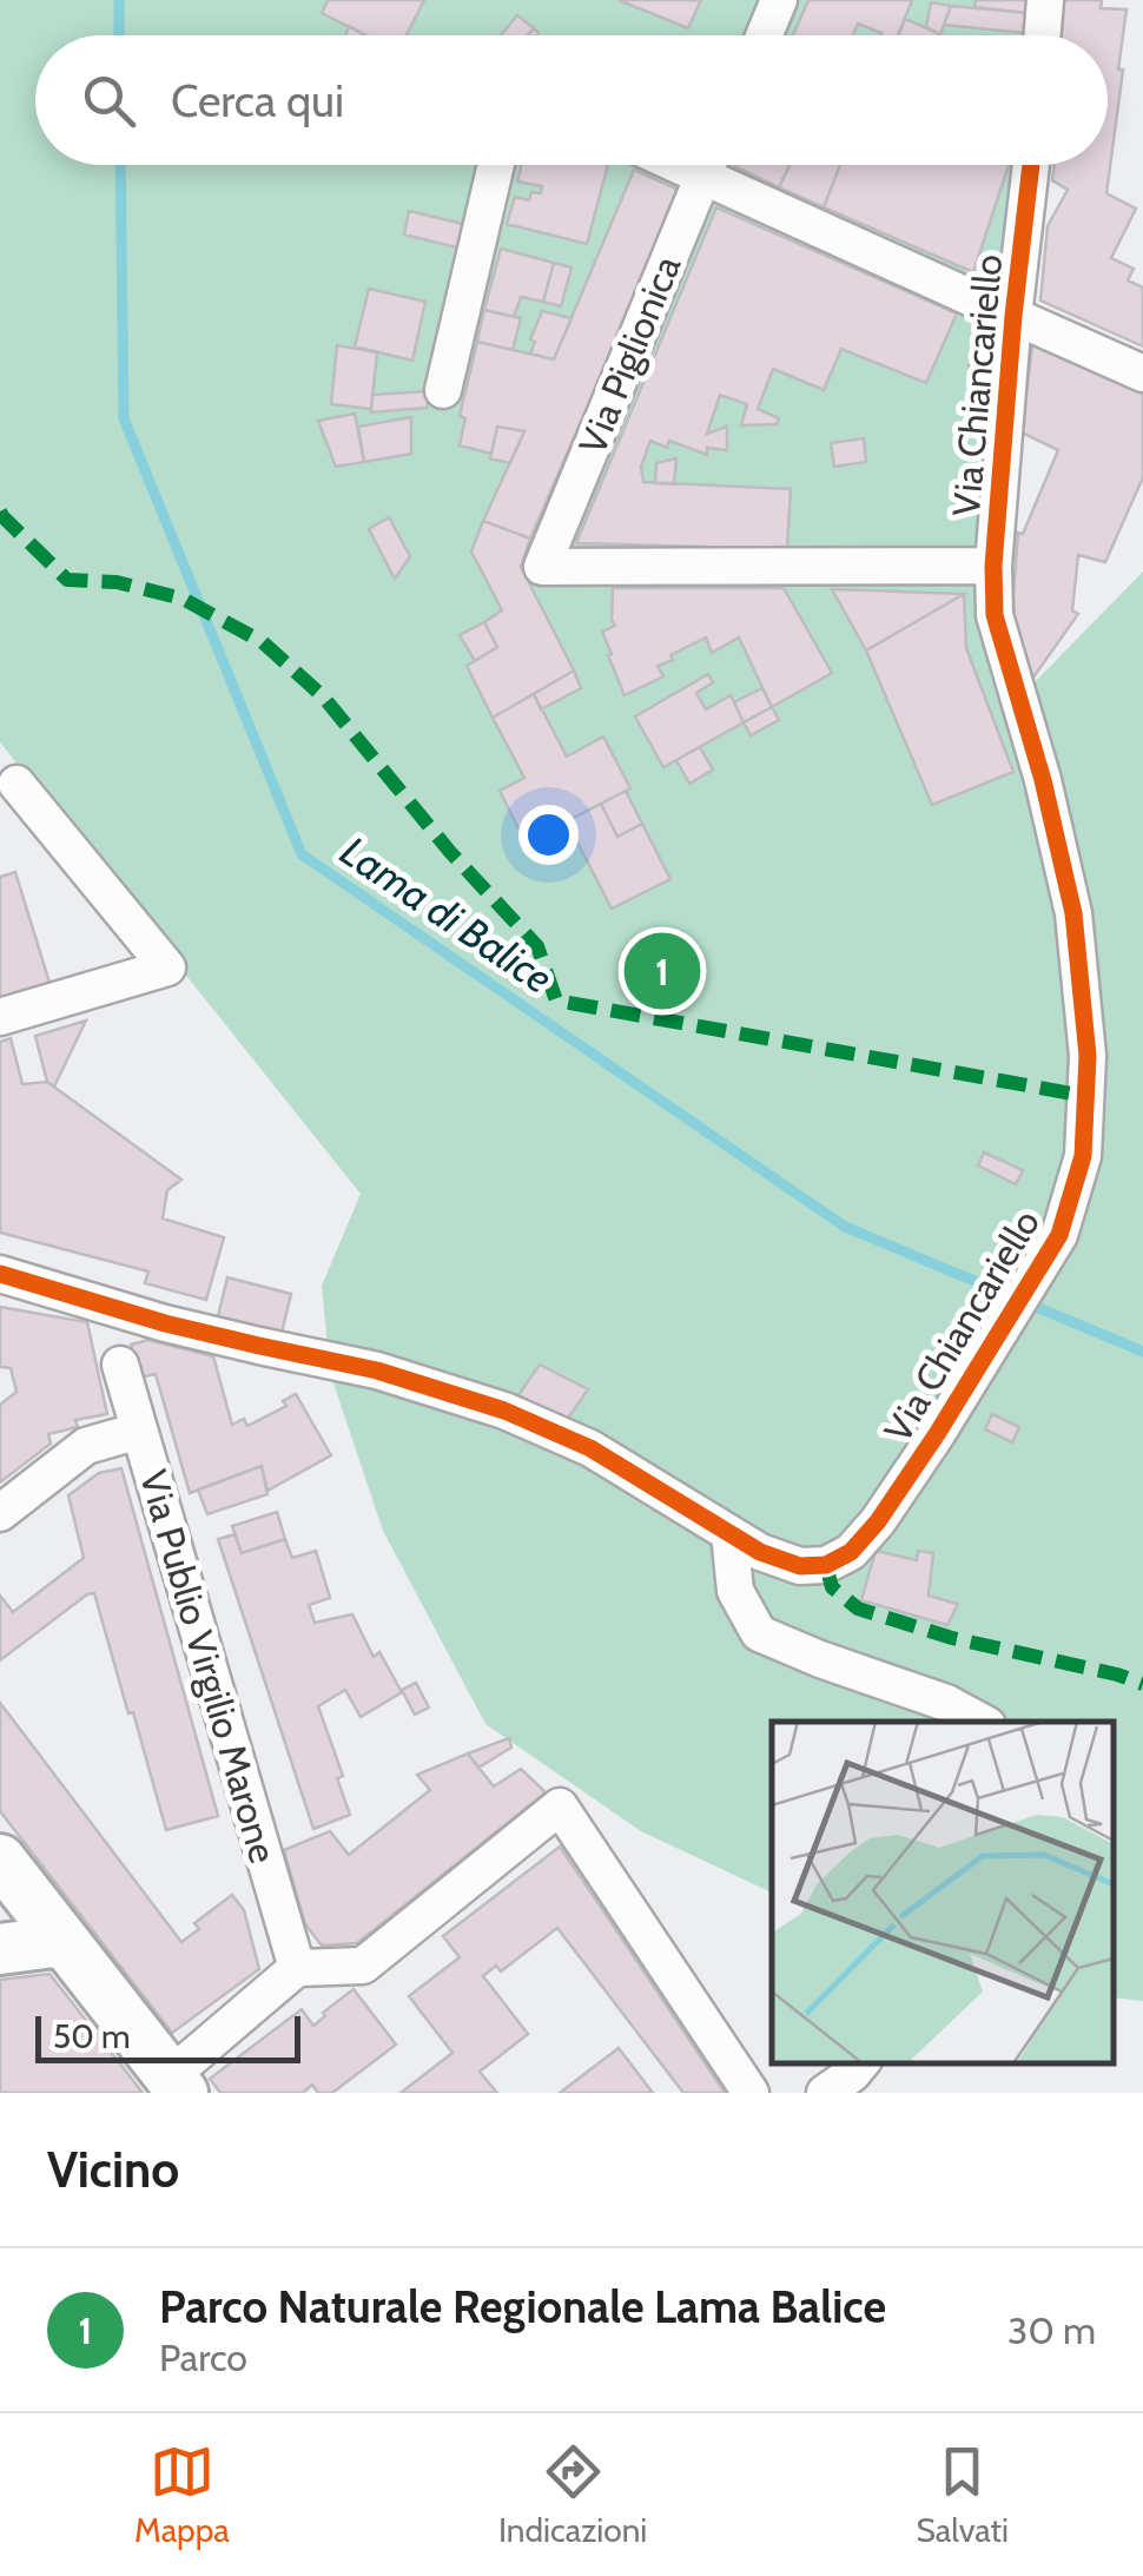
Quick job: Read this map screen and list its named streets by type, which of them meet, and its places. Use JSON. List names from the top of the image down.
{
  "streets": {
    "street": ["Via Piglionica", "Via Chiancariello", "Via Publio Virgilio Marone"]
  },
  "crossings": [
    ["Via Piglionica", "Via Chiancariello"]
  ],
  "water": ["Lama di Balice"],
  "scale_bar": "50 m",
  "page": {
    "search": "Cerca qui",
    "pins": "1",
    "scale": "50 m",
    "heading": "Vicino",
    "list": [
      {
        "mark": "1",
        "name": "Parco Naturale Regionale Lama Balice",
        "note": "Parco",
        "value": "30 m"
      }
    ],
    "nav": ["Mappa", "Indicazioni", "Salvati"]
  }
}
